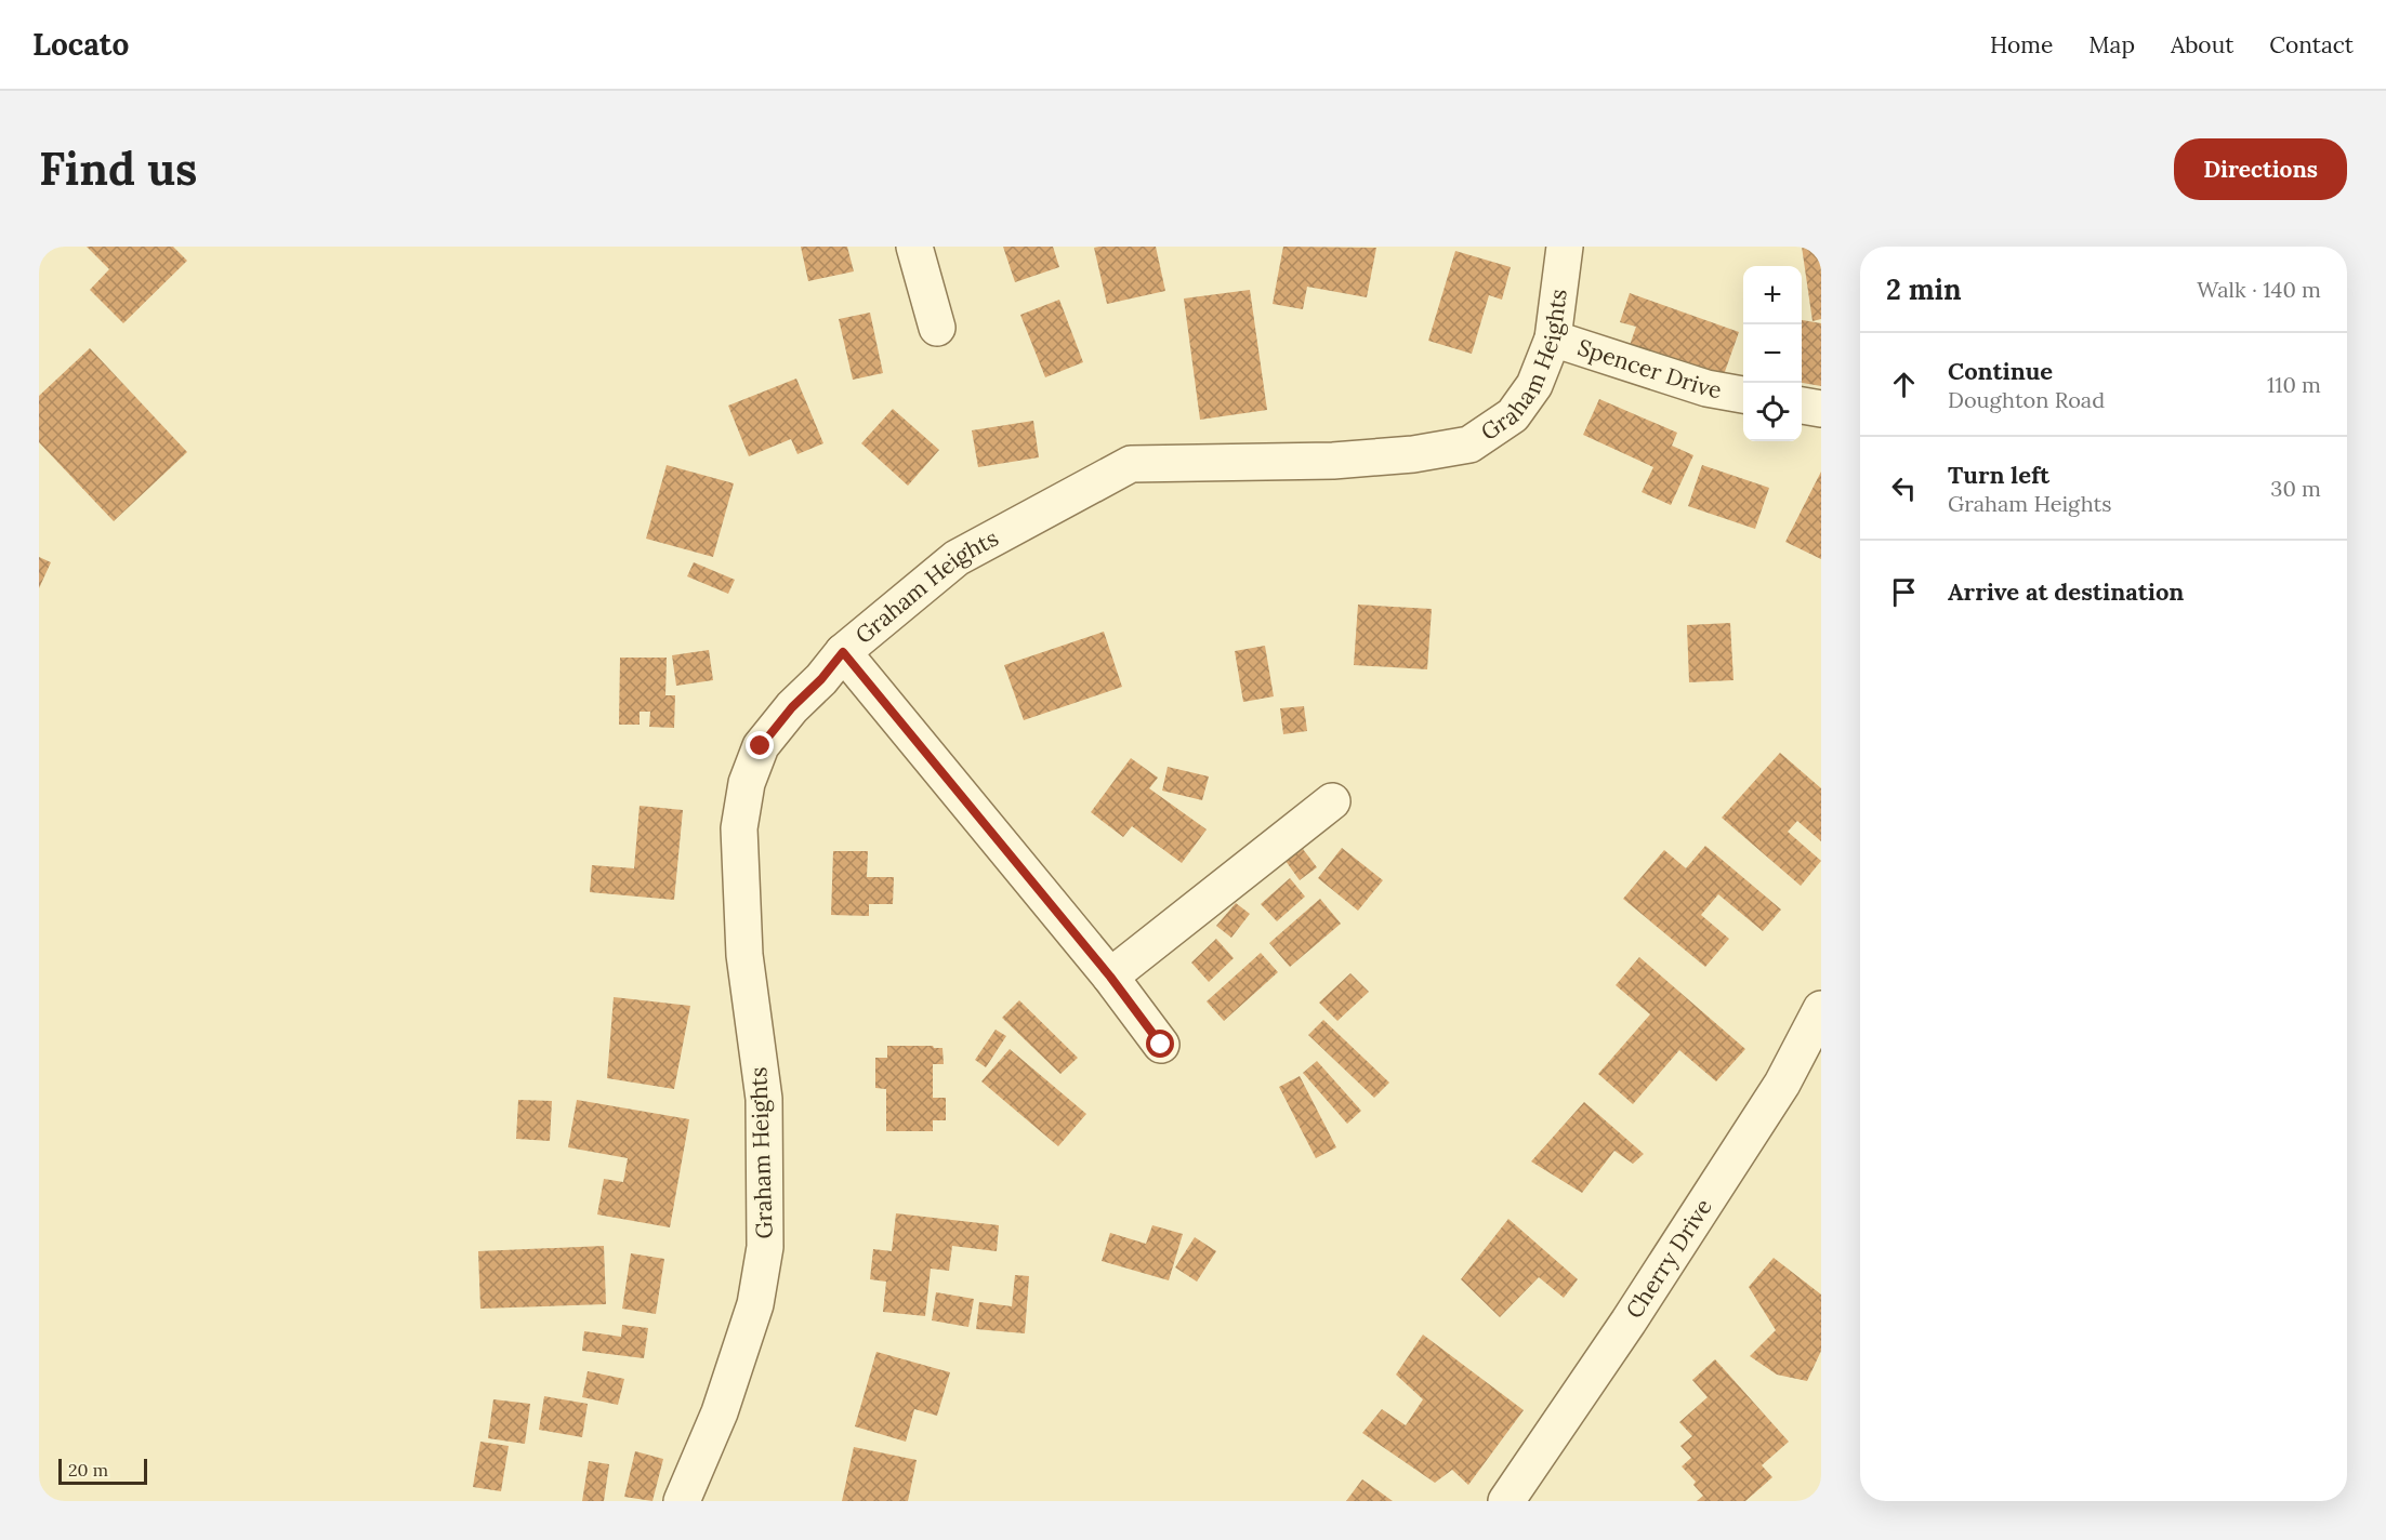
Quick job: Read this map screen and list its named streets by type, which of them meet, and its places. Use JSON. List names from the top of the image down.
{
  "streets": {
    "street": ["Graham Heights", "Spencer Drive", "Cherry Drive"]
  },
  "crossings": [
    ["Graham Heights", "Spencer Drive"]
  ],
  "scale_bar": "20 m",
  "page": {
    "header": "Locato",
    "nav": [
      "Home",
      "Map",
      "About",
      "Contact"
    ],
    "buttons": "Directions",
    "title": "Find us",
    "heading": ["2 min", "Walk · 140 m"],
    "map_buttons": ["+", "−"],
    "list": [
      ["Continue", "Doughton Road", "110 m"],
      ["Turn left", "Graham Heights", "30 m"],
      "Arrive at destination"
    ],
    "scale": "20 m"
  }
}
